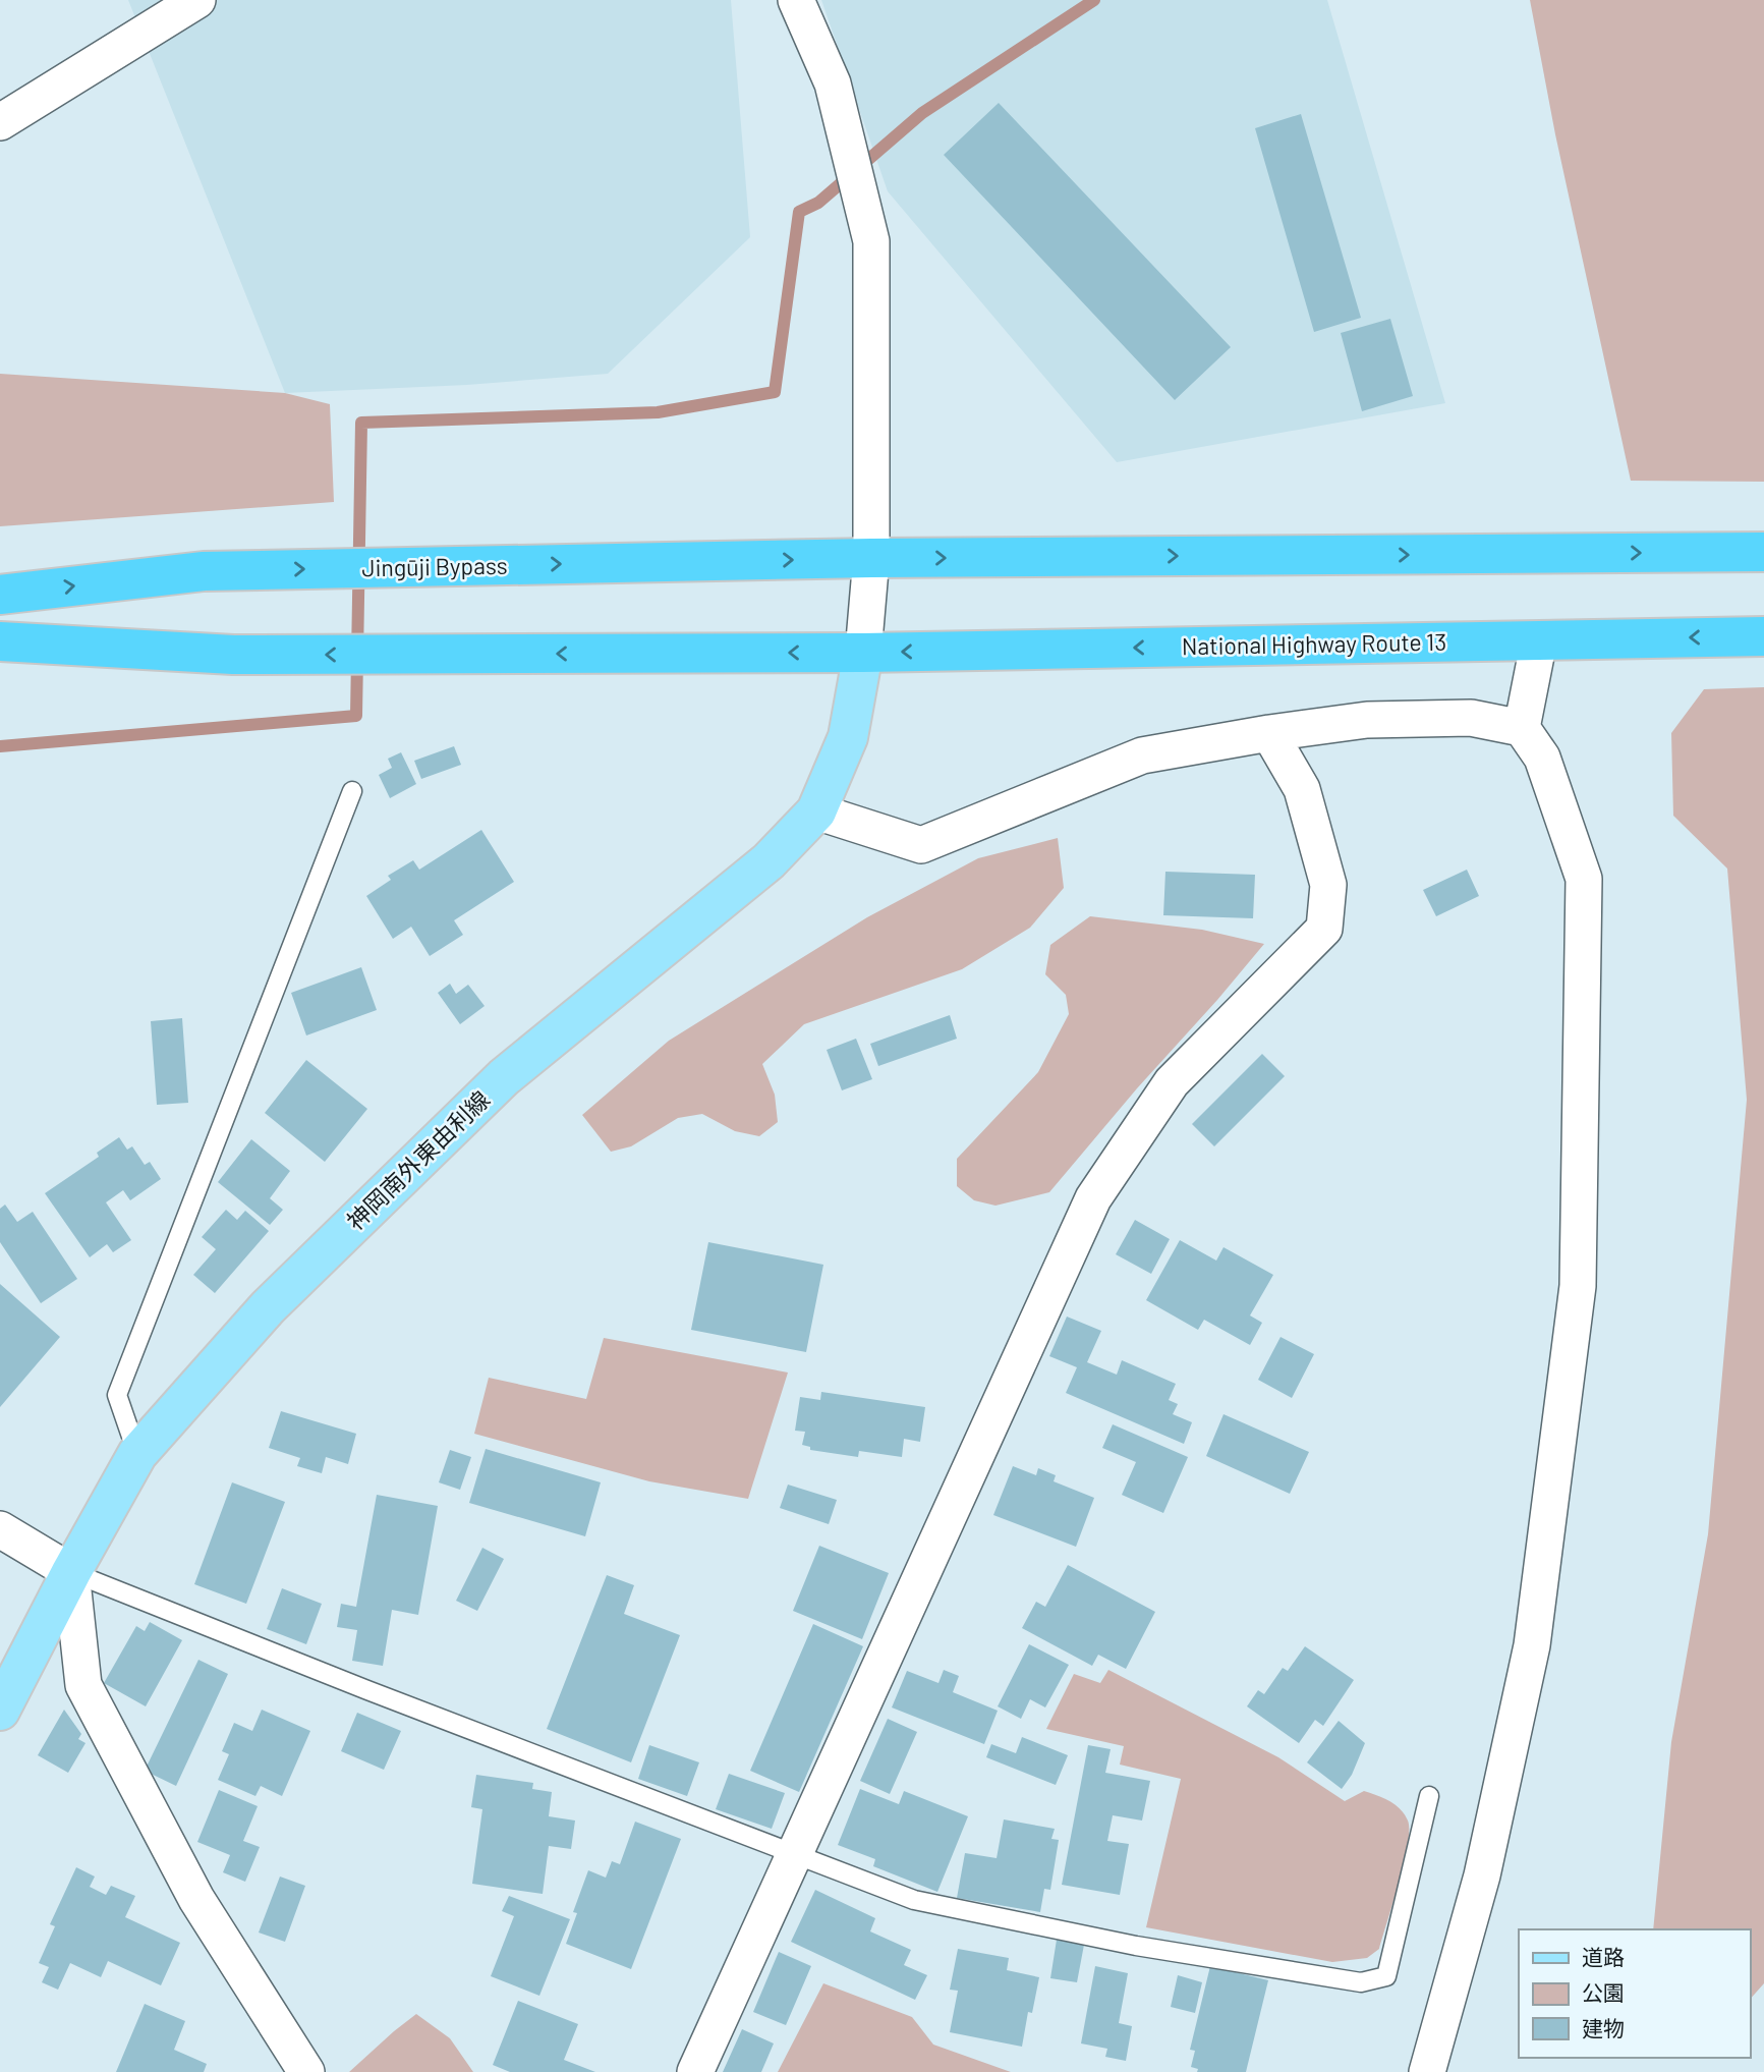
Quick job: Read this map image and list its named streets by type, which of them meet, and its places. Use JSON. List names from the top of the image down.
{
  "streets": {
    "highway": ["Jingūji Bypass", "National Highway Route 13"],
    "main road": ["神岡南外東由利線"]
  },
  "crossings": [
    ["National Highway Route 13", "神岡南外東由利線"]
  ],
  "legend": ["道路", "公園", "建物"]
}
